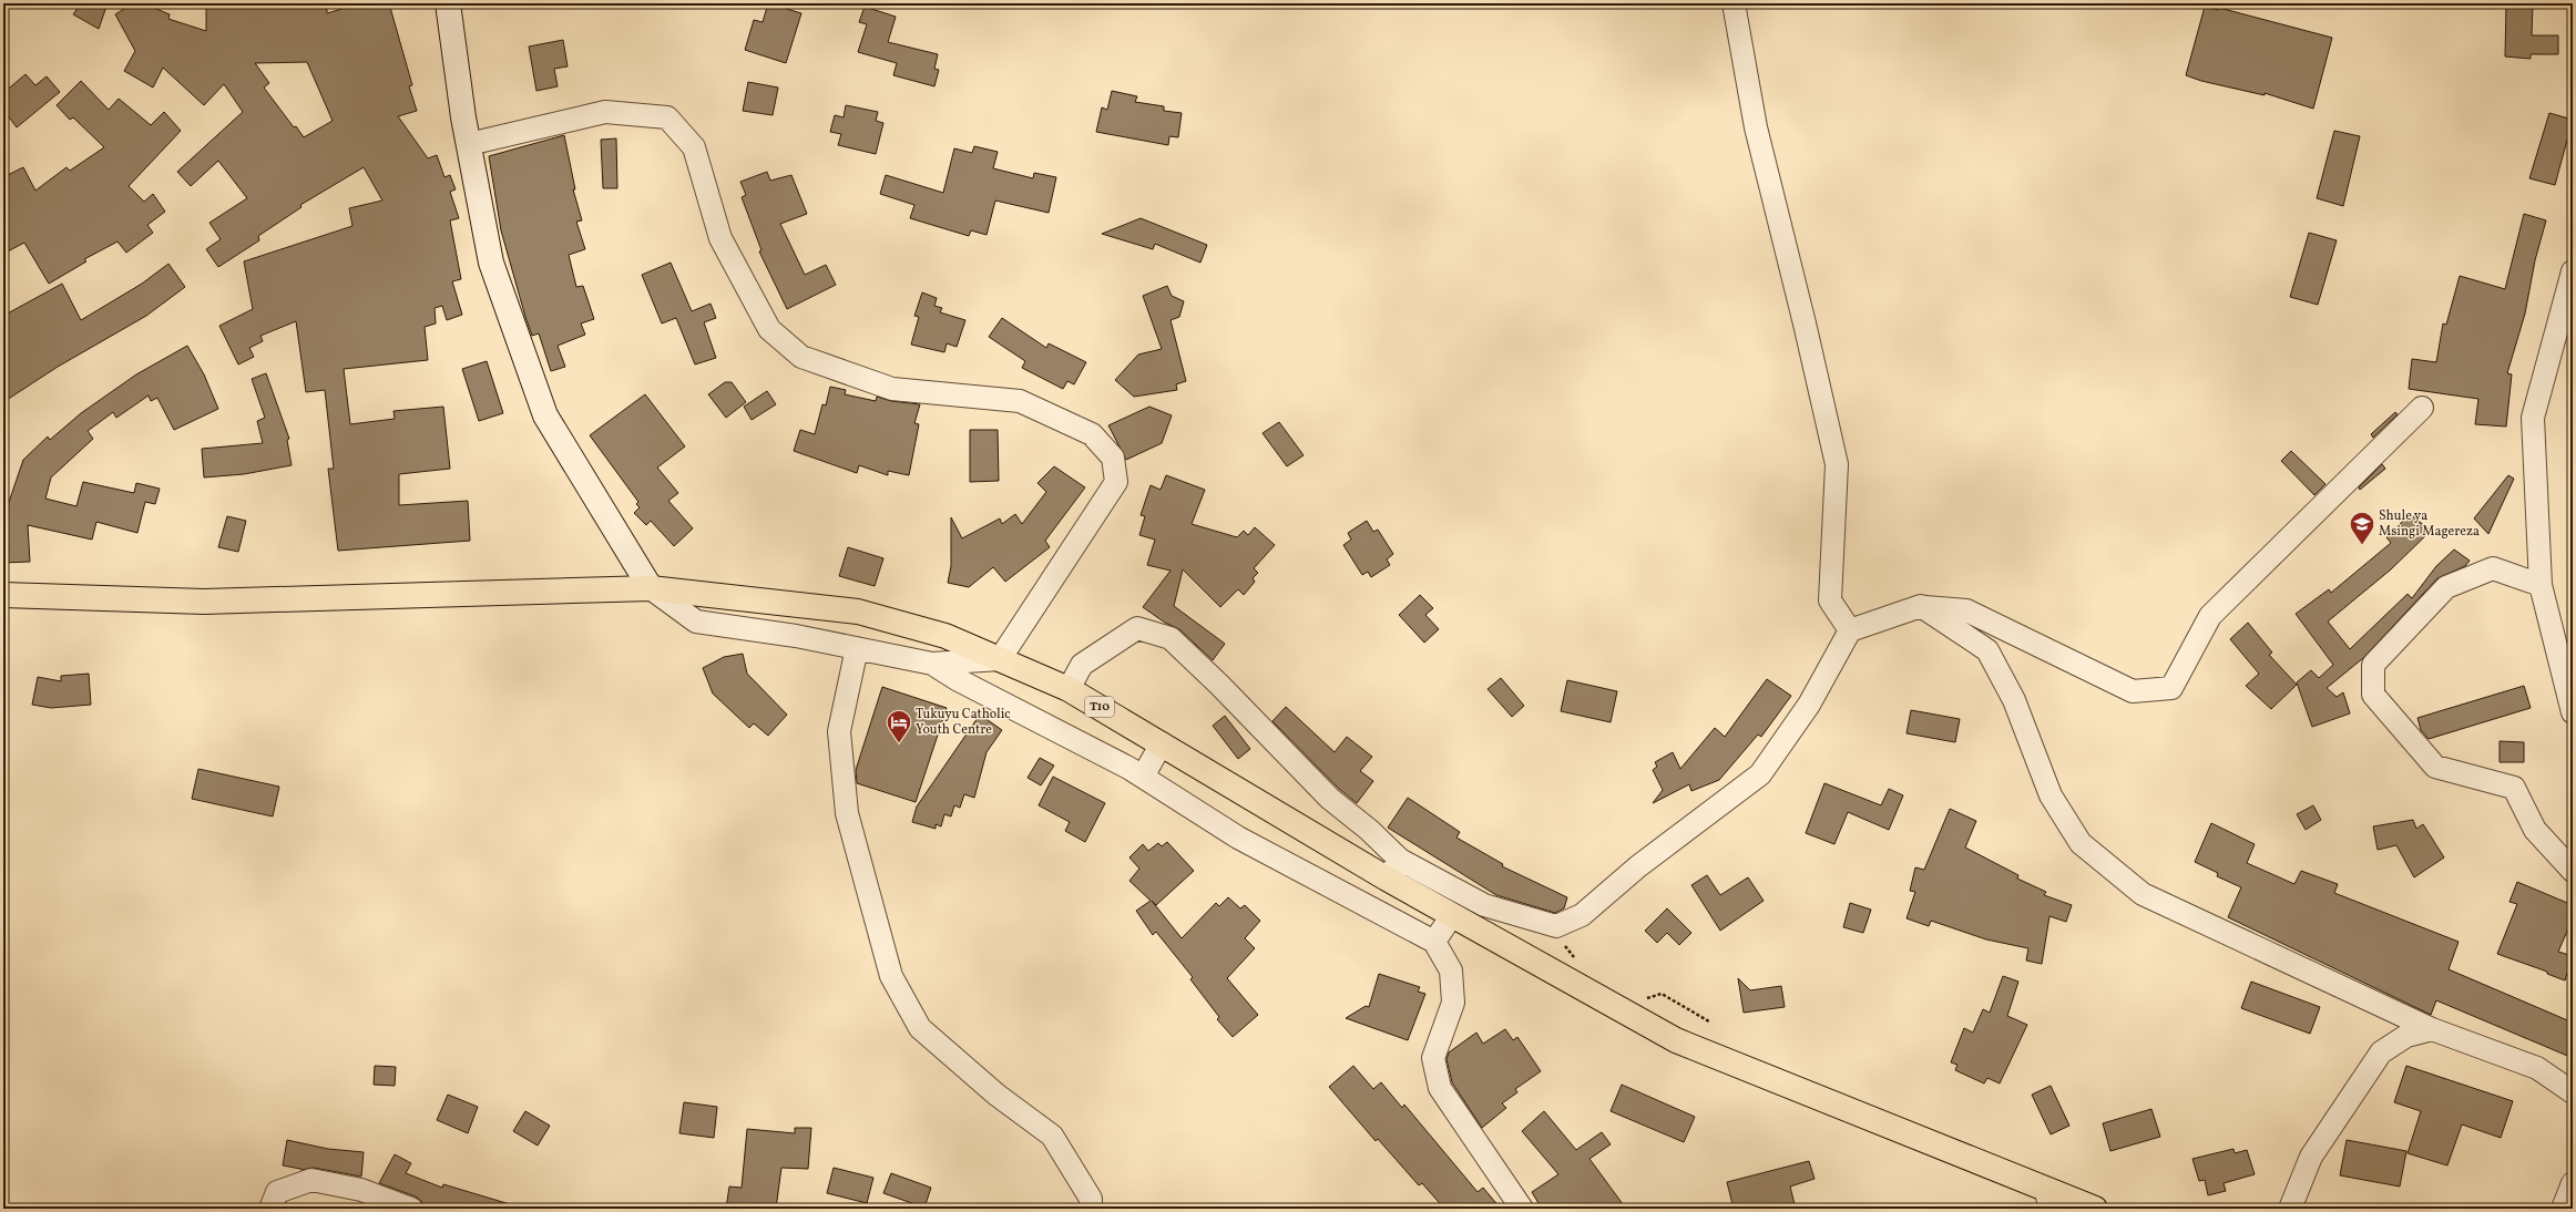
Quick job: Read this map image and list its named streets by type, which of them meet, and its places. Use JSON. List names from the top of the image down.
{
  "streets": {
    "highway": ["T10"]
  },
  "places": {
    "school or university": ["Shule ya Msingi Magereza"],
    "hotel": ["Tukuyu Catholic Youth Centre"]
  }
}
